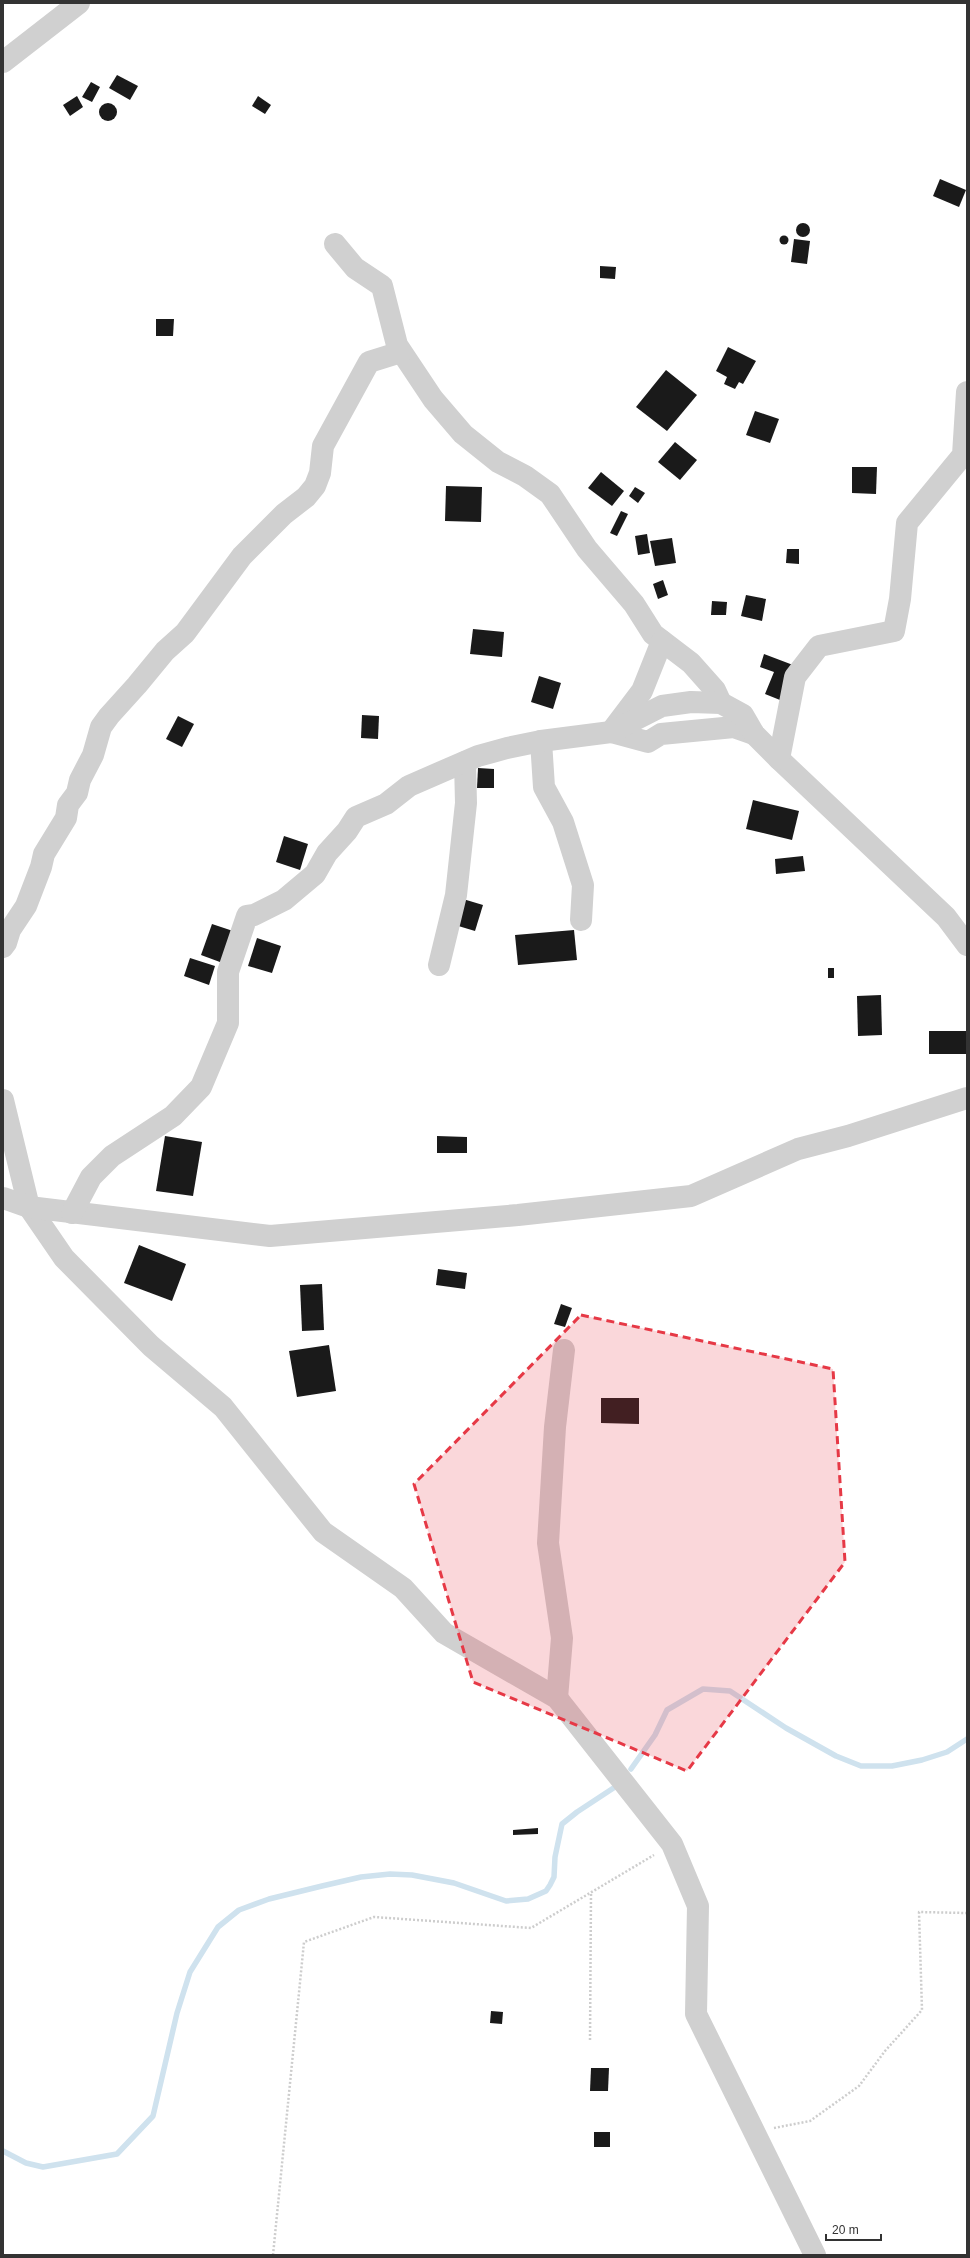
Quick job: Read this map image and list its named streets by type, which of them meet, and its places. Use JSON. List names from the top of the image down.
{
  "scale_bar": "20 m"
}
